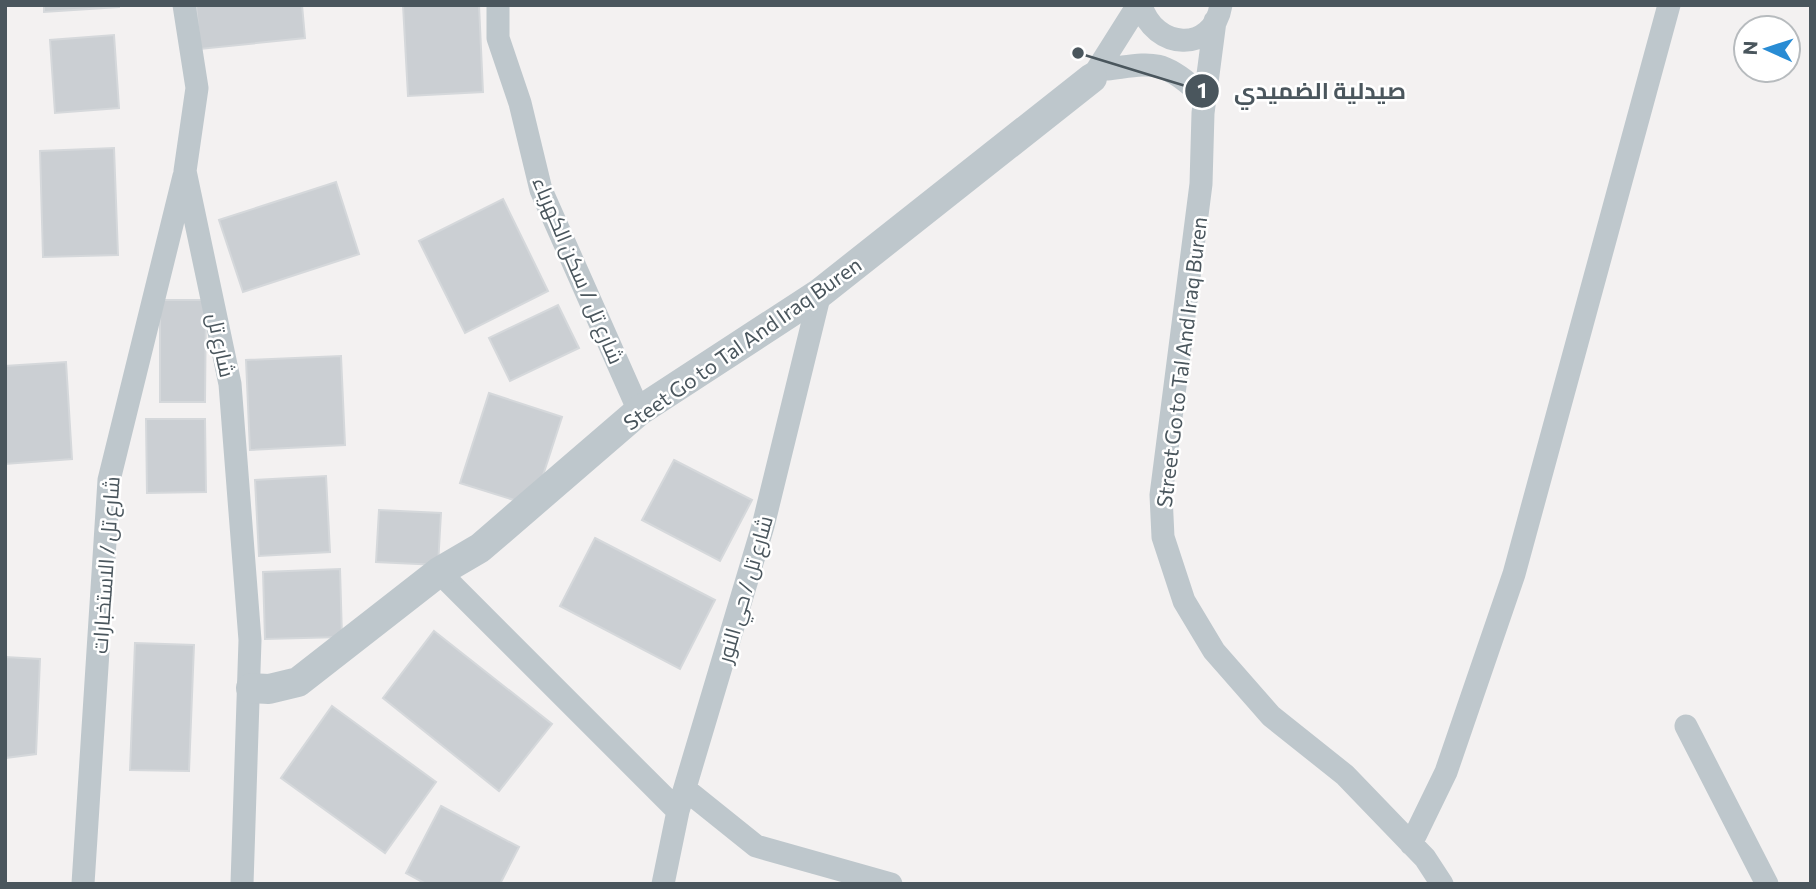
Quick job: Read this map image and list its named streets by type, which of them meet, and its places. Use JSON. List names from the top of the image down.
{
  "streets": {
    "street": [
      "شارع تل / سكن الكهرباء",
      "Steet Go to Tal And Iraq Buren",
      "شارع تل",
      "Street Go to Tal And Iraq Buren",
      "شارع تل / الاستخبارات",
      "شارع تل / حي النور"
    ]
  },
  "crossings": [
    ["شارع تل / سكن الكهرباء", "Steet Go to Tal And Iraq Buren"],
    ["Steet Go to Tal And Iraq Buren", "شارع تل"],
    ["Steet Go to Tal And Iraq Buren", "شارع تل / حي النور"],
    ["شارع تل", "شارع تل / الاستخبارات"]
  ],
  "places": ["صيدلية الضميدي"],
  "north": "left"
}
